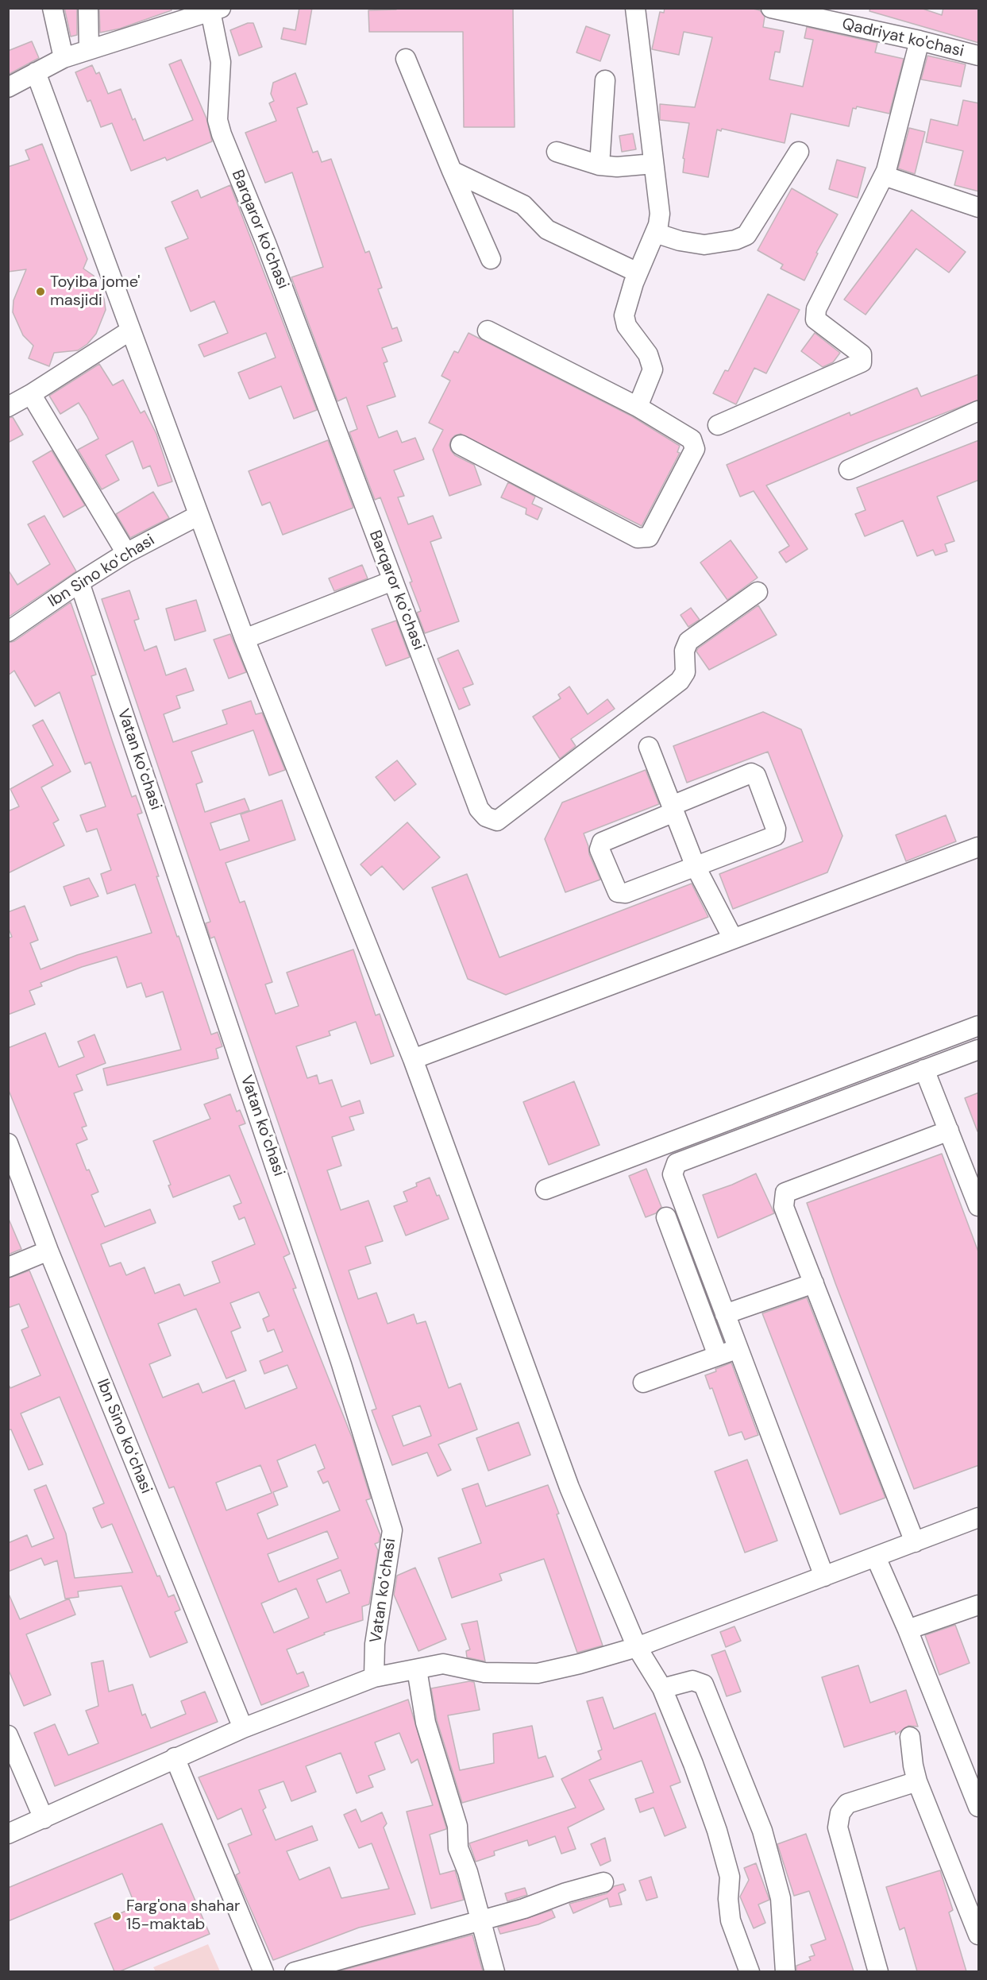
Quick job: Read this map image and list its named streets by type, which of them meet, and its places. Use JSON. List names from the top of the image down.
{
  "streets": {
    "street": [
      "Qadriyat ko'chasi",
      "Barqaror koʻchasi",
      "Ibn Sino koʻchasi",
      "Vatan koʻchasi"
    ]
  },
  "crossings": [
    ["Ibn Sino koʻchasi", "Vatan koʻchasi"]
  ],
  "places": ["Toyiba jome' masjidi", "Farg'ona shahar 15-maktab"]
}
